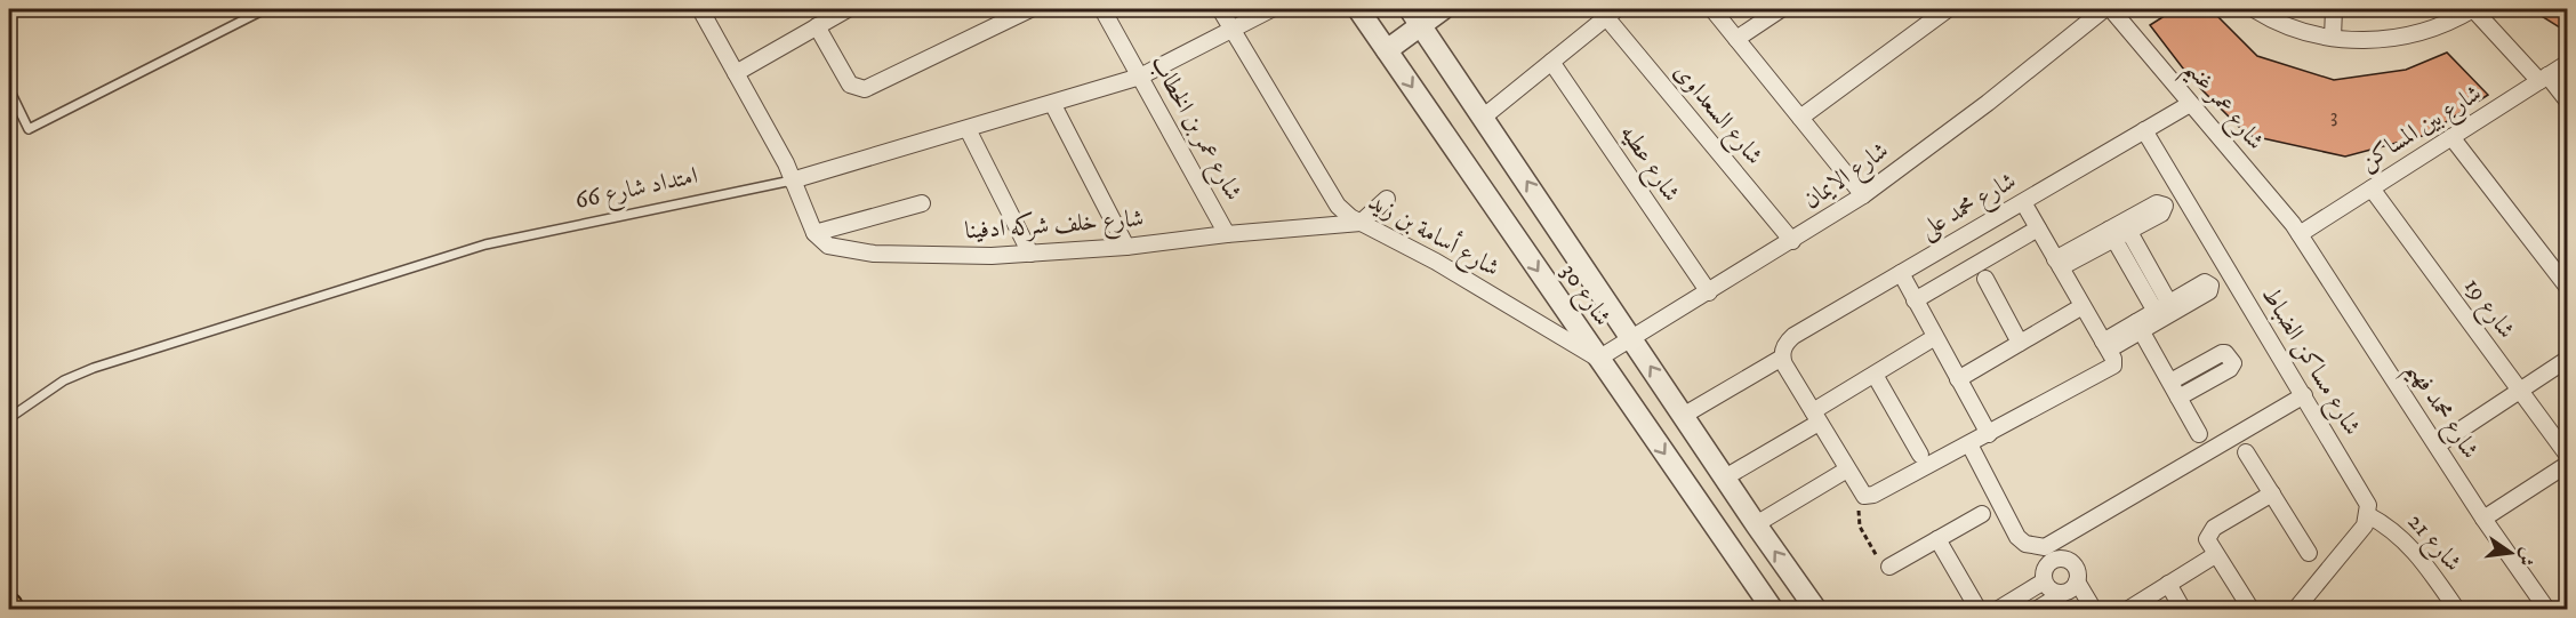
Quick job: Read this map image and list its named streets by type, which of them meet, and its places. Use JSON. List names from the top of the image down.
{
  "streets": {
    "street": [
      "شارع عمر غنيم",
      "شارع السعداوى",
      "شارع عمر بن الخطاب",
      "شارع بين المساكن",
      "شارع عطيه",
      "شارع الايمان",
      "امتداد شارع 66",
      "شارع محمد على",
      "شارع خلف شركه ادفينا",
      "شارع أسامة بن زيد",
      "شارع 30",
      "شارع 19",
      "شارع مساكن الضباط",
      "شارع محمد فهيم",
      "شارع 21"
    ]
  },
  "crossings": [
    ["شارع عمر غنيم", "شارع بين المساكن"],
    ["شارع عمر غنيم", "شارع محمد على"],
    ["شارع عمر غنيم", "شارع محمد فهيم"],
    ["شارع السعداوى", "شارع الايمان"],
    ["شارع عمر بن الخطاب", "امتداد شارع 66"],
    ["شارع عمر بن الخطاب", "شارع خلف شركه ادفينا"],
    ["شارع بين المساكن", "شارع 19"],
    ["شارع بين المساكن", "شارع محمد فهيم"],
    ["شارع عطيه", "شارع الايمان"],
    ["شارع الايمان", "شارع أسامة بن زيد"],
    ["شارع الايمان", "شارع 30"],
    ["امتداد شارع 66", "شارع أسامة بن زيد"],
    ["شارع محمد على", "شارع 30"],
    ["شارع محمد على", "شارع مساكن الضباط"],
    ["شارع خلف شركه ادفينا", "شارع أسامة بن زيد"],
    ["شارع أسامة بن زيد", "شارع 30"],
    ["شارع مساكن الضباط", "شارع 21"]
  ],
  "house_numbers": ["3"],
  "north": "right"
}
